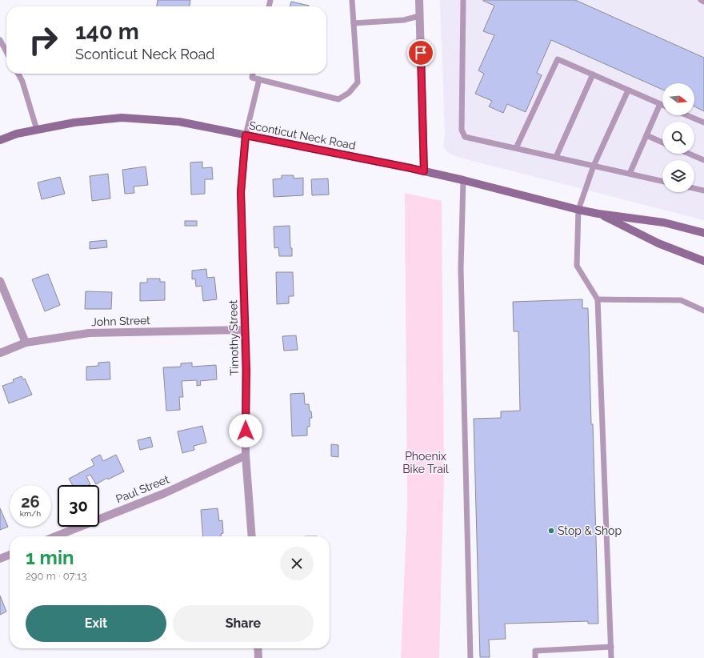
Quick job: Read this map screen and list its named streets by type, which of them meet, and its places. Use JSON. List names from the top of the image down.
{
  "streets": {
    "main road": ["Sconticut Neck Road"],
    "street": ["John Street", "Timothy Street", "Paul Street"]
  },
  "crossings": [
    ["Sconticut Neck Road", "Timothy Street"],
    ["John Street", "Timothy Street"],
    ["Timothy Street", "Paul Street"]
  ],
  "parks": ["Phoenix Bike Trail"],
  "places": ["Stop & Shop"],
  "north": "right",
  "page": {
    "turn": ["140 m", "Sconticut Neck Road"],
    "speed": "26 km/h",
    "limit": "30",
    "heading": ["1 min", "290 m · 07:13"],
    "buttons": ["Exit", "Share"]
  }
}
